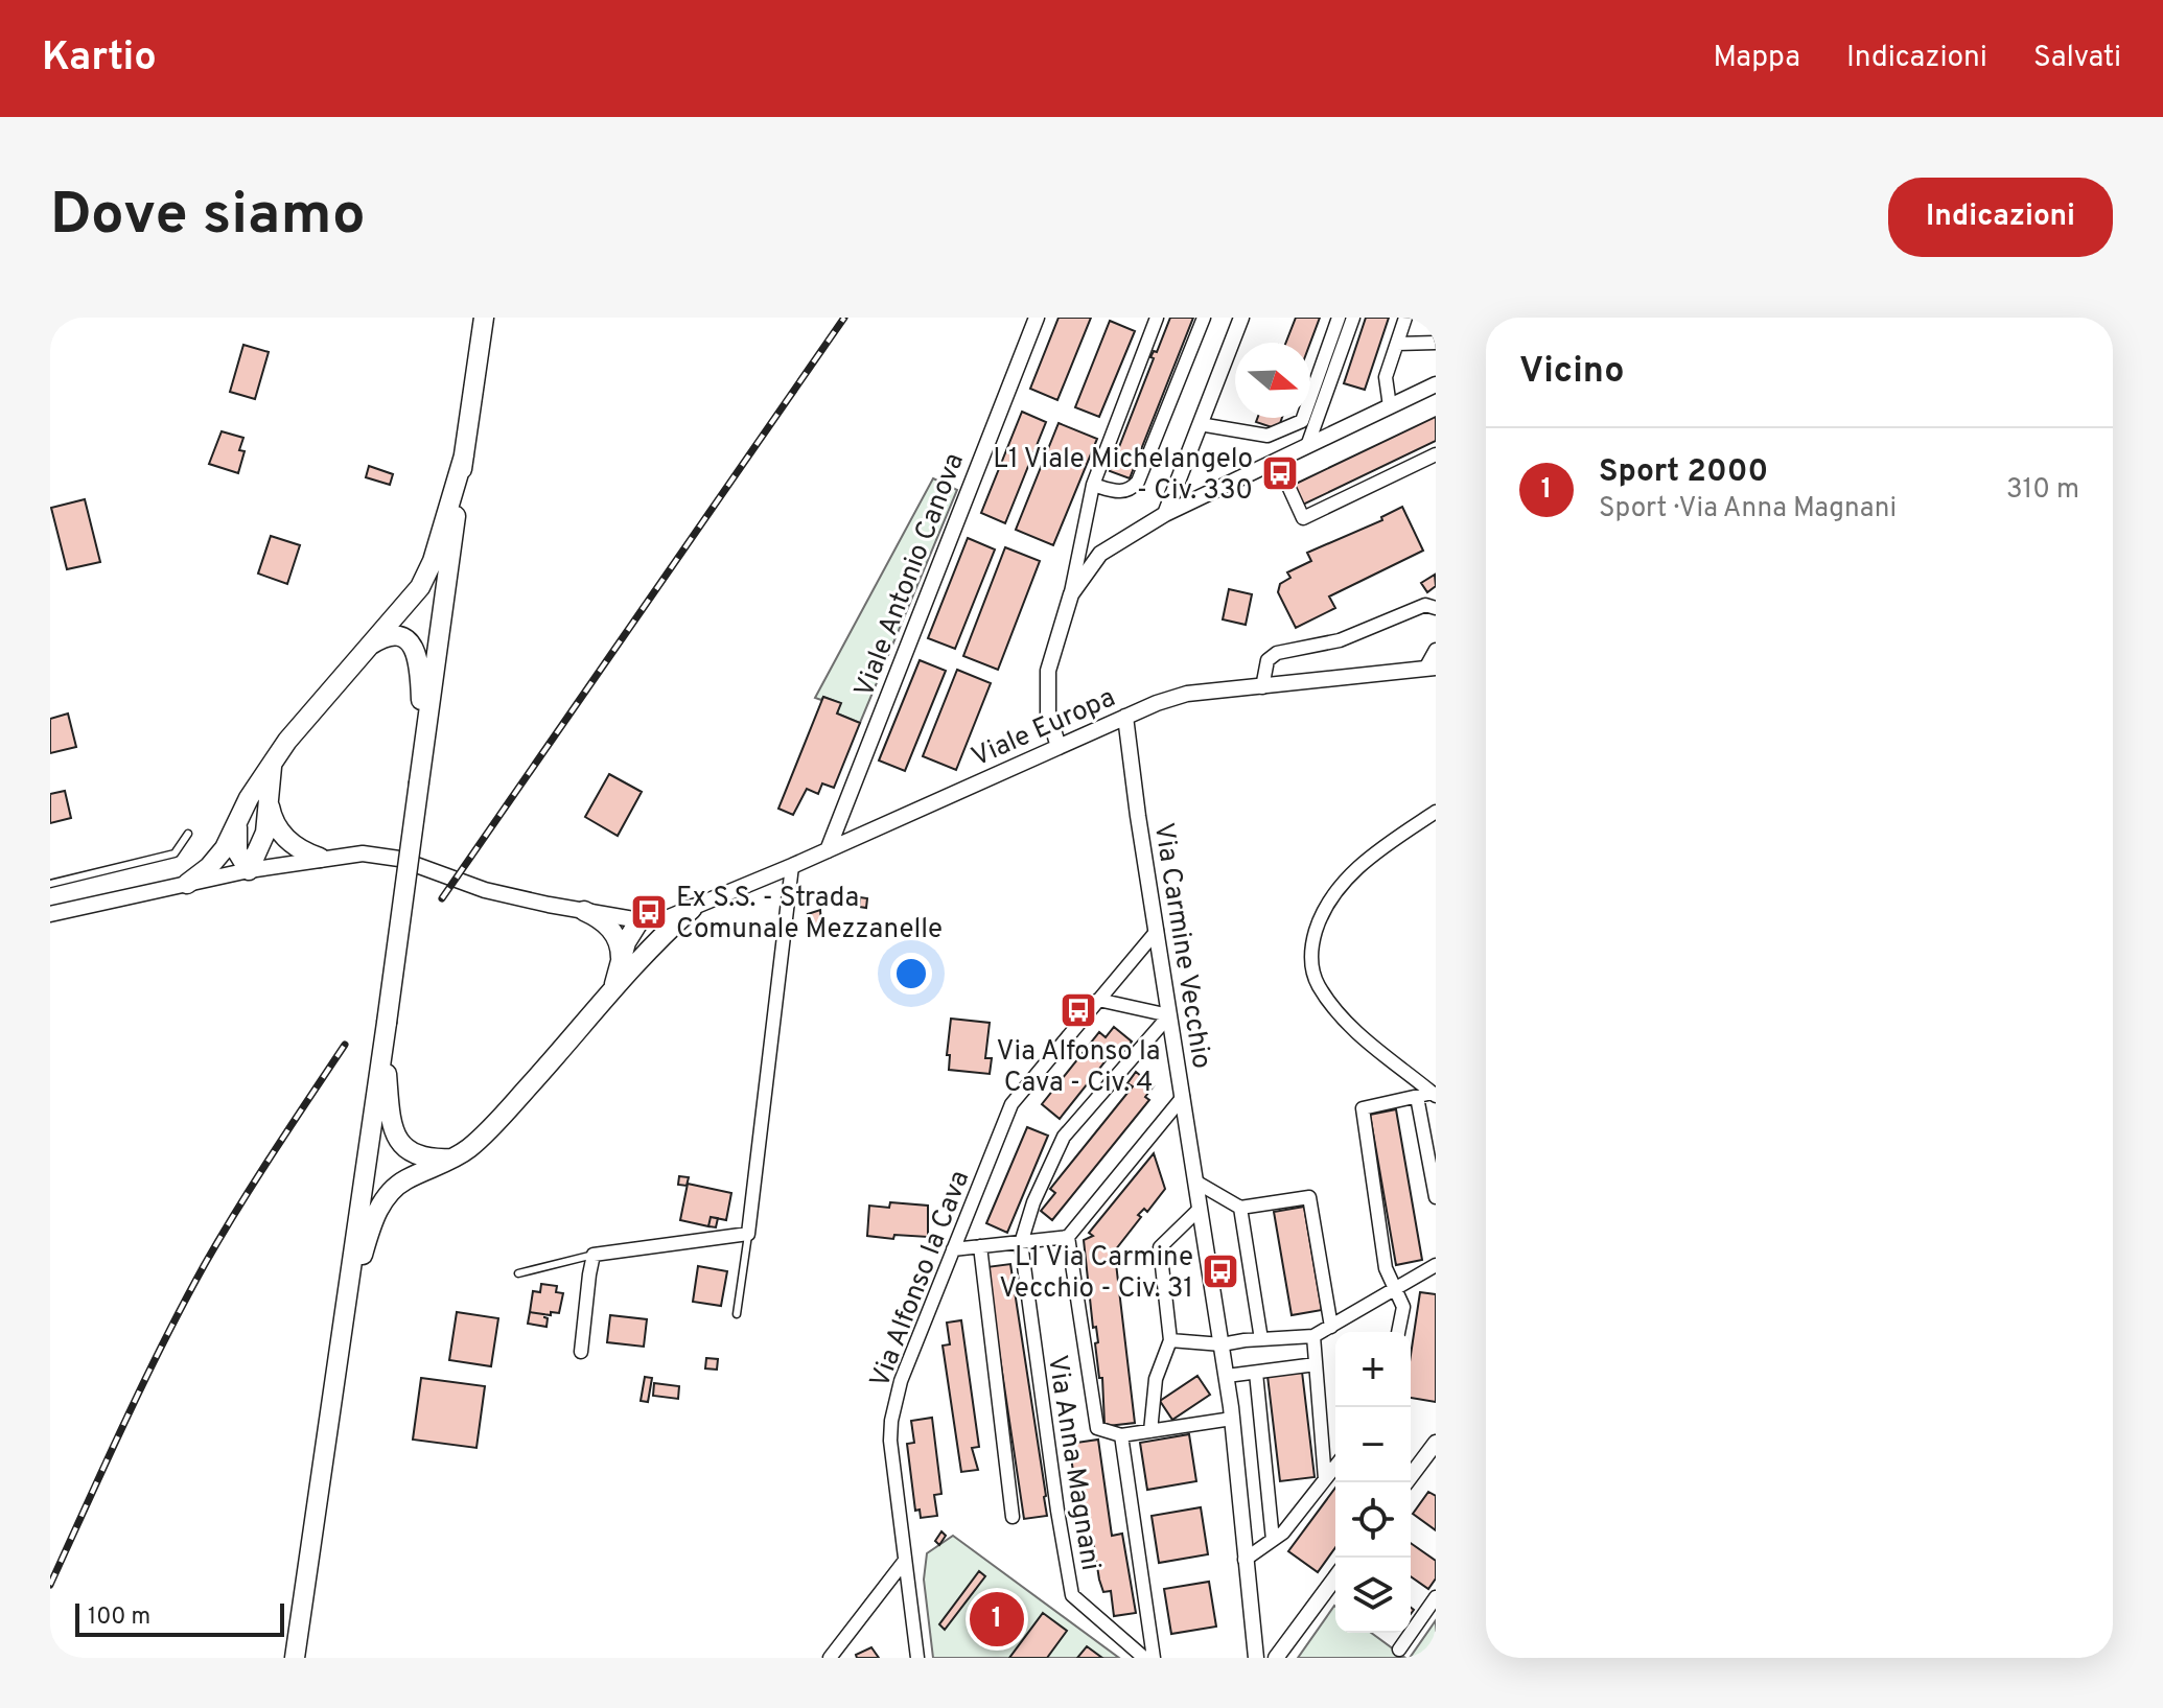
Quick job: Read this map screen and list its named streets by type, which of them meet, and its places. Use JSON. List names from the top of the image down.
{
  "streets": {
    "street": [
      "Viale Antonio Canova",
      "Viale Europa",
      "Via Carmine Vecchio",
      "Via Alfonso la Cava",
      "Via Anna Magnani"
    ]
  },
  "crossings": [
    ["Viale Antonio Canova", "Viale Europa"],
    ["Viale Europa", "Via Carmine Vecchio"],
    ["Via Carmine Vecchio", "Via Alfonso la Cava"]
  ],
  "places": {
    "bus stop": [
      "L1 Viale Michelangelo - Civ. 330",
      "Ex S.S. - Strada Comunale Mezzanelle",
      "Via Alfonso la Cava - Civ. 4",
      "L1 Via Carmine Vecchio - Civ. 31"
    ]
  },
  "scale_bar": "100 m",
  "north": "right",
  "page": {
    "header": "Kartio",
    "nav": ["Mappa", "Indicazioni", "Salvati"],
    "buttons": "Indicazioni",
    "title": "Dove siamo",
    "heading": "Vicino",
    "list": [
      {
        "mark": "1",
        "name": "Sport 2000",
        "note": "Sport · Via Anna Magnani",
        "value": "310 m"
      }
    ],
    "map_buttons": ["+", "−"],
    "pins": "1",
    "scale": "100 m"
  }
}
